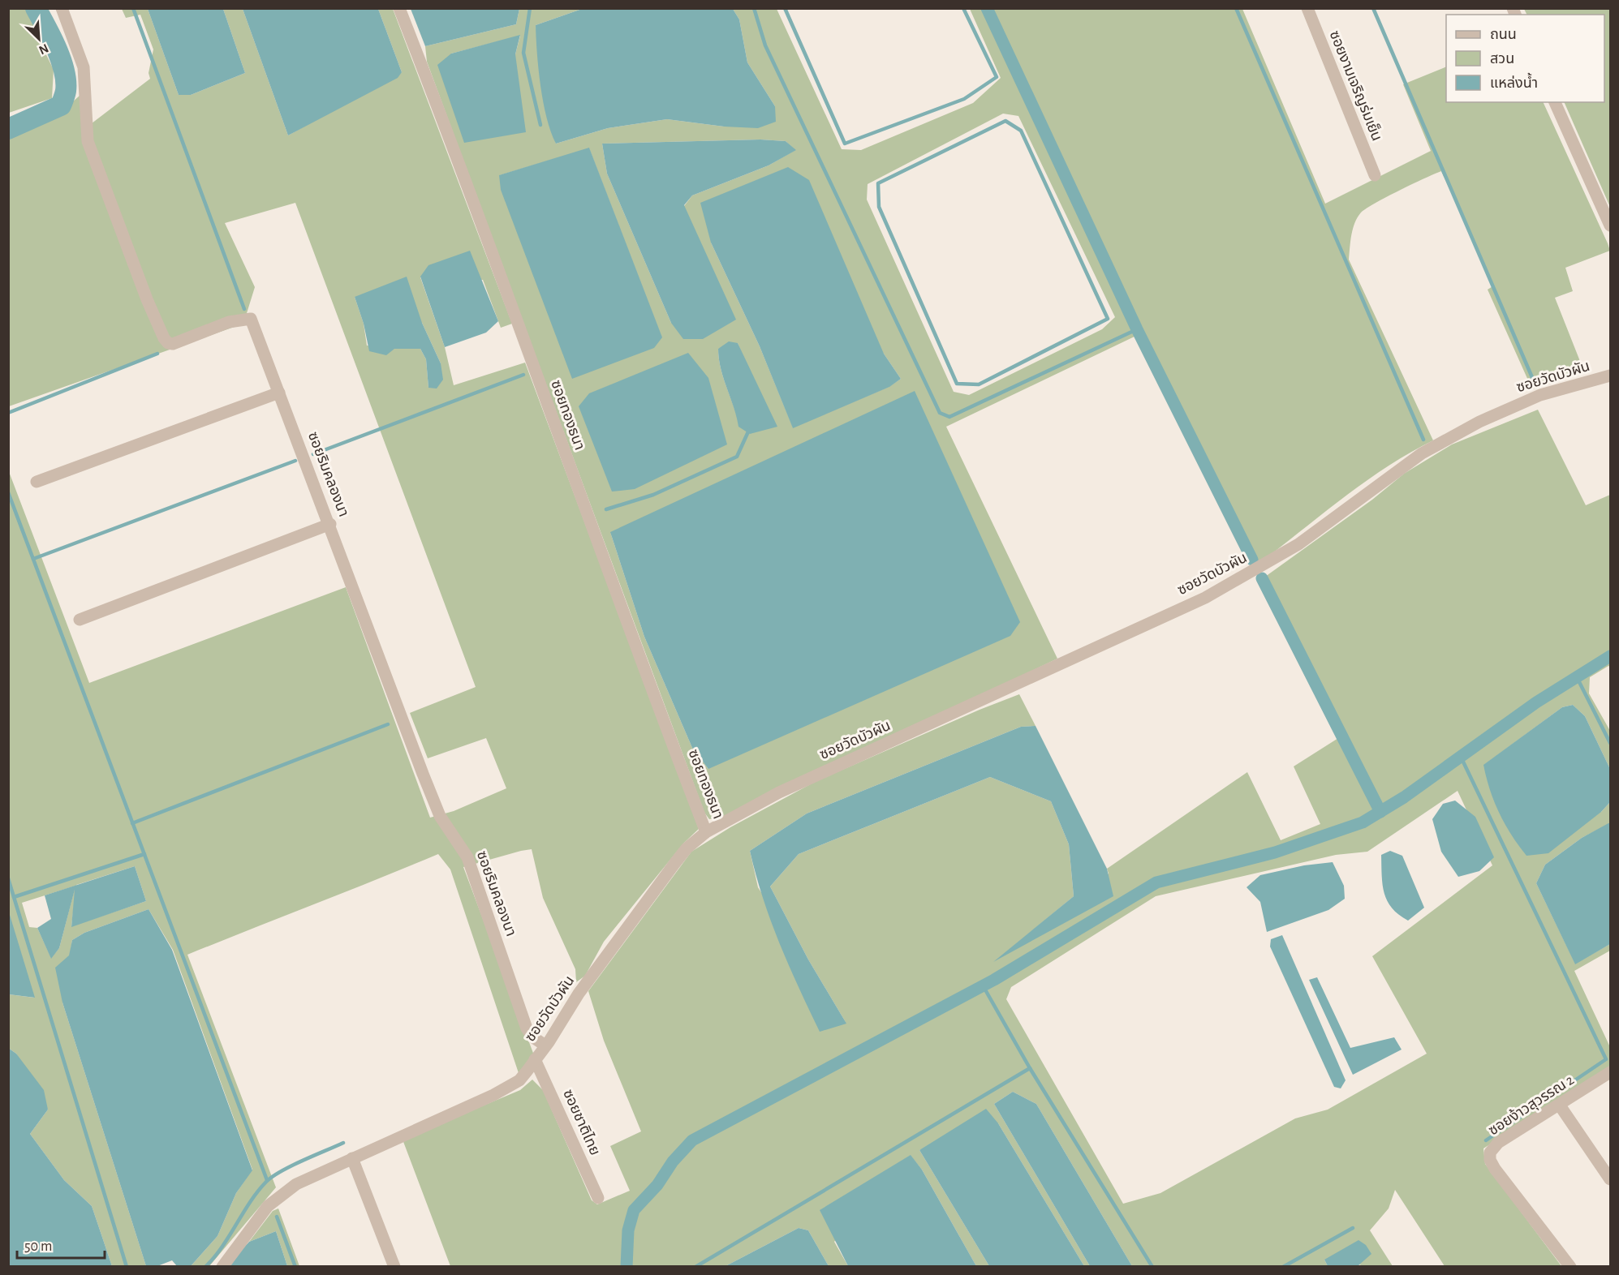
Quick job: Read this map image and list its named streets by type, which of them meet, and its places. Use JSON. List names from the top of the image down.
{
  "streets": {
    "street": [
      "ซอยงามเจริญร่มเย็น",
      "ซอยวัดบัวผัน",
      "ซอยทองธนา",
      "ซอยริมคลองนา",
      "ซอยง้าวสุวรรณ 2",
      "ซอยชาติไทย"
    ]
  },
  "crossings": [
    ["ซอยวัดบัวผัน", "ซอยทองธนา"],
    ["ซอยวัดบัวผัน", "ซอยริมคลองนา"],
    ["ซอยวัดบัวผัน", "ซอยชาติไทย"]
  ],
  "legend": ["ถนน", "สวน", "แหล่งน้ำ"],
  "scale_bar": "50 m",
  "north": "bottom right"
}
